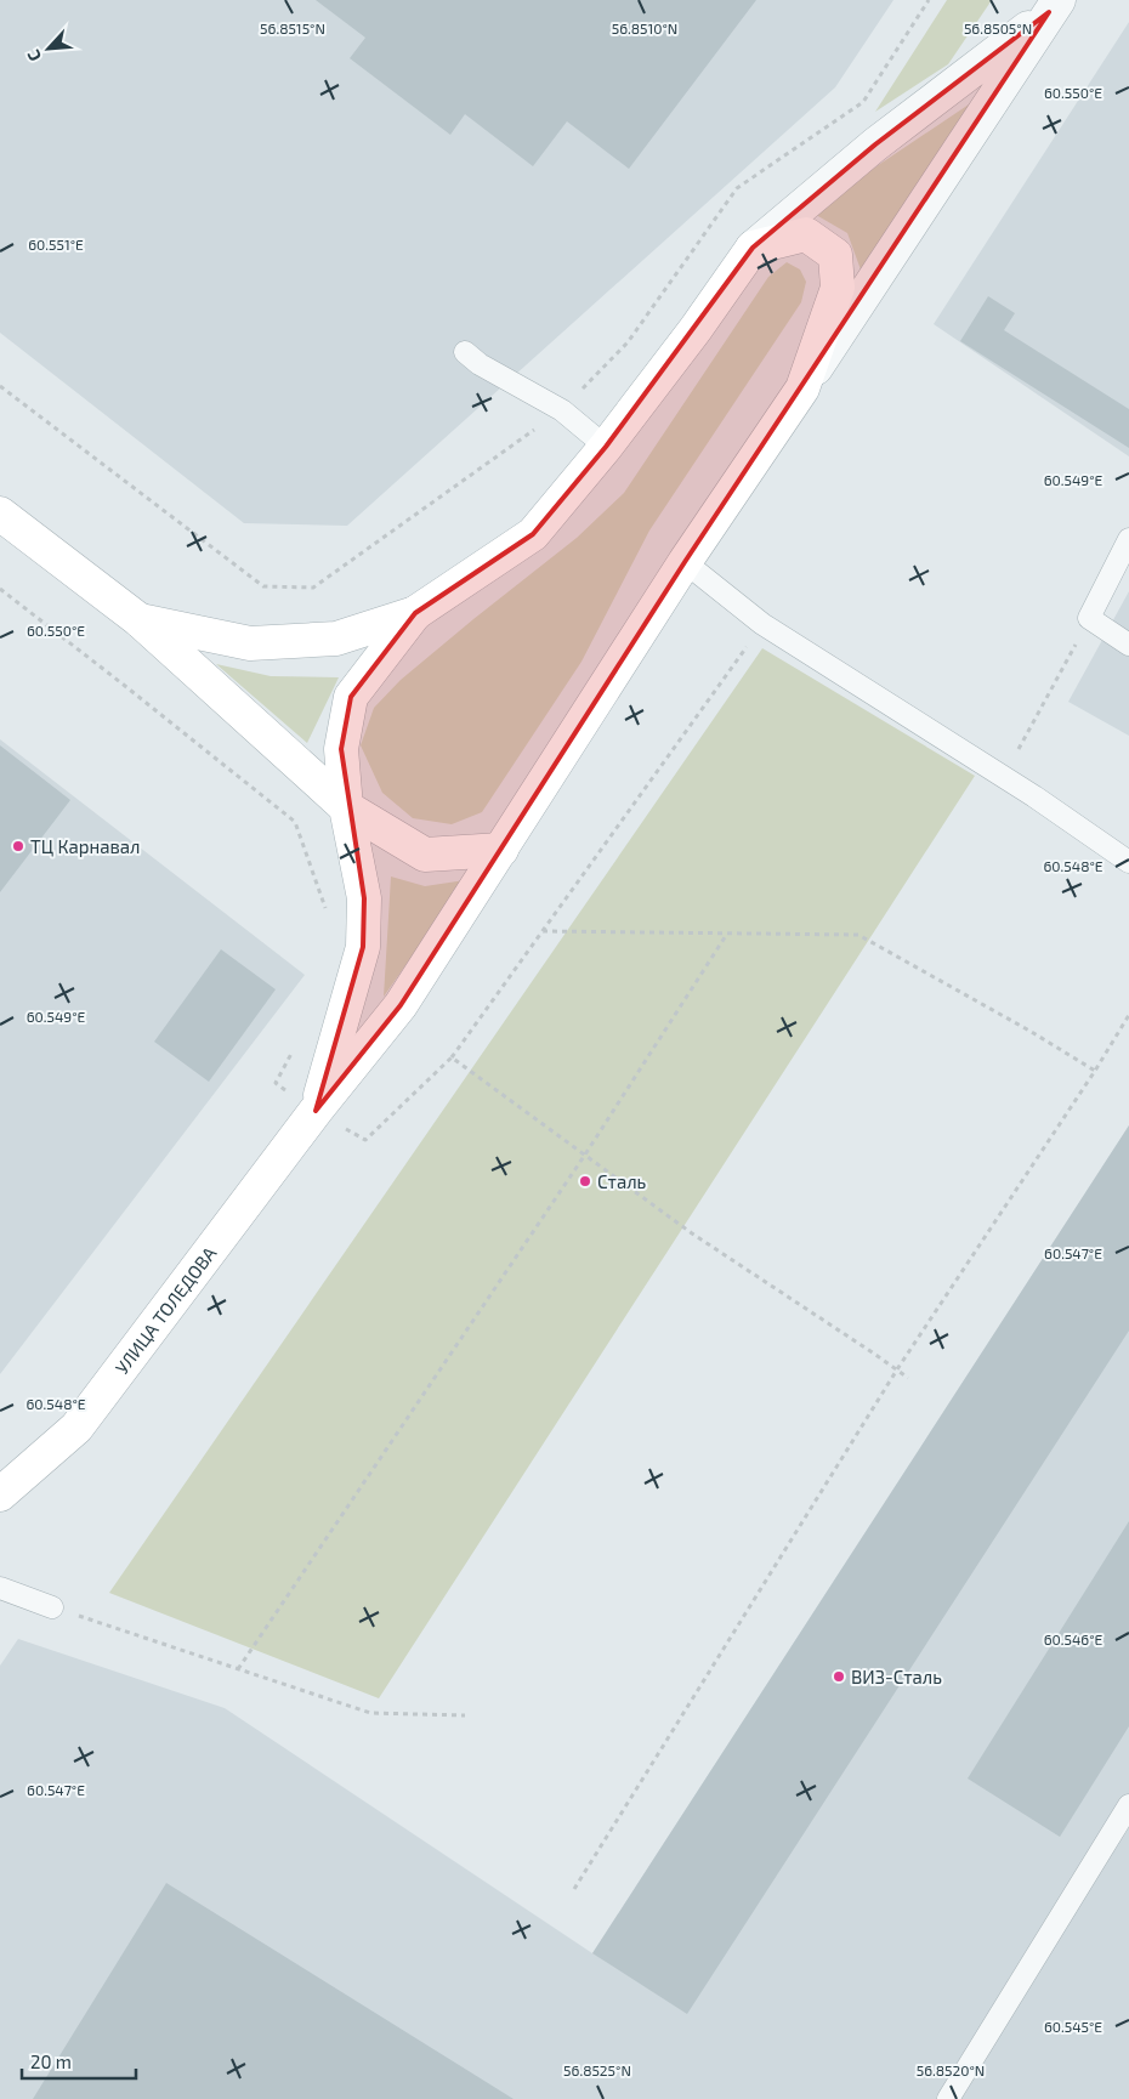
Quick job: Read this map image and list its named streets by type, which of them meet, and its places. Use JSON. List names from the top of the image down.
{
  "streets": {
    "street": ["УЛИЦА ТОЛЕДОВА"]
  },
  "places": ["ТЦ Карнавал", "Сталь", "ВИЗ-Сталь"],
  "scale_bar": "20 m",
  "north": "bottom left",
  "coordinates": [
    "56.8510°N",
    "56.8505°N",
    "56.8515°N",
    "60.550°E",
    "60.551°E",
    "60.549°E",
    "60.548°E",
    "60.547°E",
    "60.546°E",
    "60.545°E",
    "56.8525°N",
    "56.8520°N"
  ]
}
